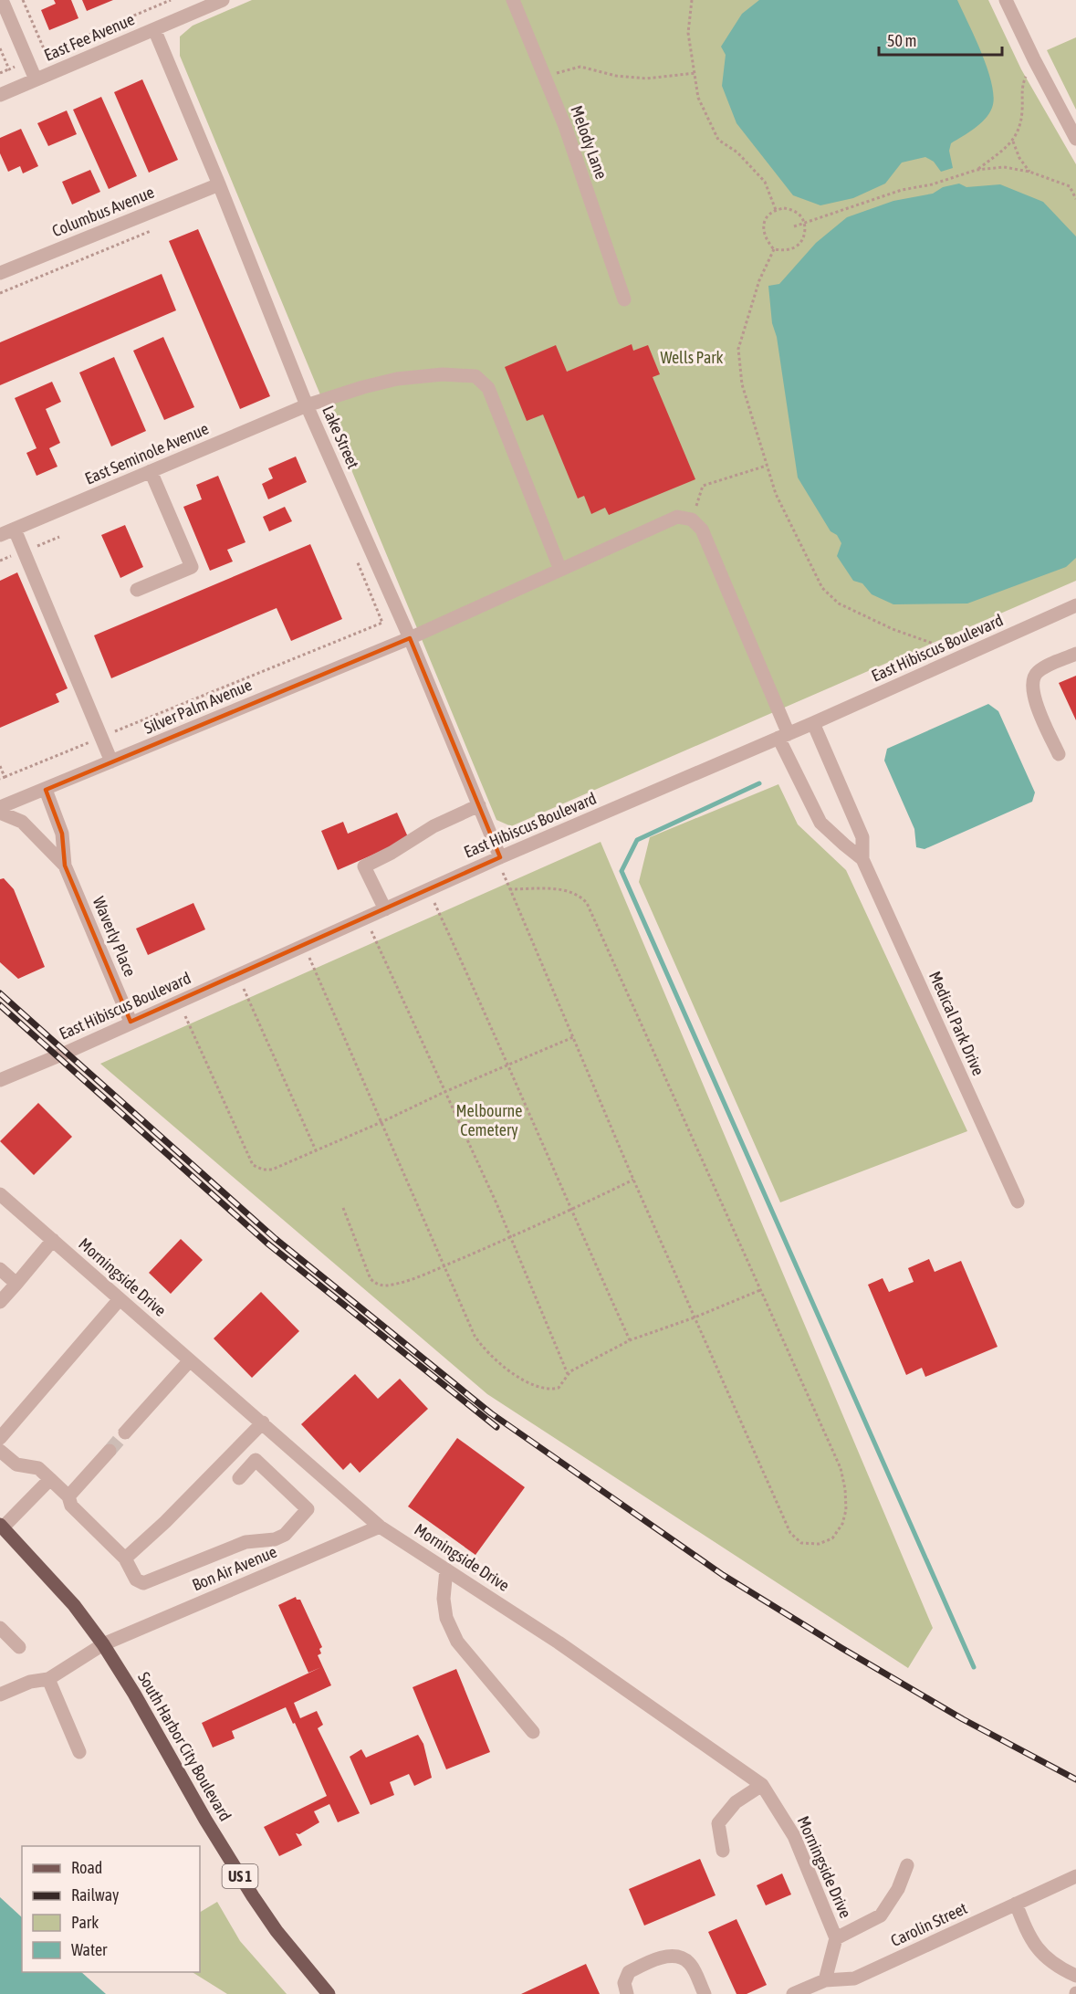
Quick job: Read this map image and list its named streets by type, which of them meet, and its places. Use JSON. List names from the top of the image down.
{
  "streets": {
    "main road": ["South Harbor City Boulevard", "US 1"],
    "street": [
      "East Fee Avenue",
      "Melody Lane",
      "Columbus Avenue",
      "Lake Street",
      "East Seminole Avenue",
      "East Hibiscus Boulevard",
      "Silver Palm Avenue",
      "Waverly Place",
      "Medical Park Drive",
      "Morningside Drive",
      "Bon Air Avenue",
      "Carolin Street"
    ]
  },
  "crossings": [
    ["East Fee Avenue", "Lake Street"],
    ["Columbus Avenue", "Lake Street"],
    ["Lake Street", "East Seminole Avenue"],
    ["Lake Street", "East Hibiscus Boulevard"],
    ["Lake Street", "Silver Palm Avenue"],
    ["East Seminole Avenue", "Silver Palm Avenue"],
    ["East Hibiscus Boulevard", "Waverly Place"],
    ["East Hibiscus Boulevard", "Medical Park Drive"],
    ["Silver Palm Avenue", "Waverly Place"],
    ["Silver Palm Avenue", "Medical Park Drive"],
    ["Morningside Drive", "Bon Air Avenue"],
    ["Morningside Drive", "Carolin Street"],
    ["Bon Air Avenue", "South Harbor City Boulevard"]
  ],
  "parks": ["Wells Park", "Melbourne Cemetery"],
  "legend": [
    "Road",
    "Railway",
    "Park",
    "Water"
  ],
  "scale_bar": "50 m"
}
